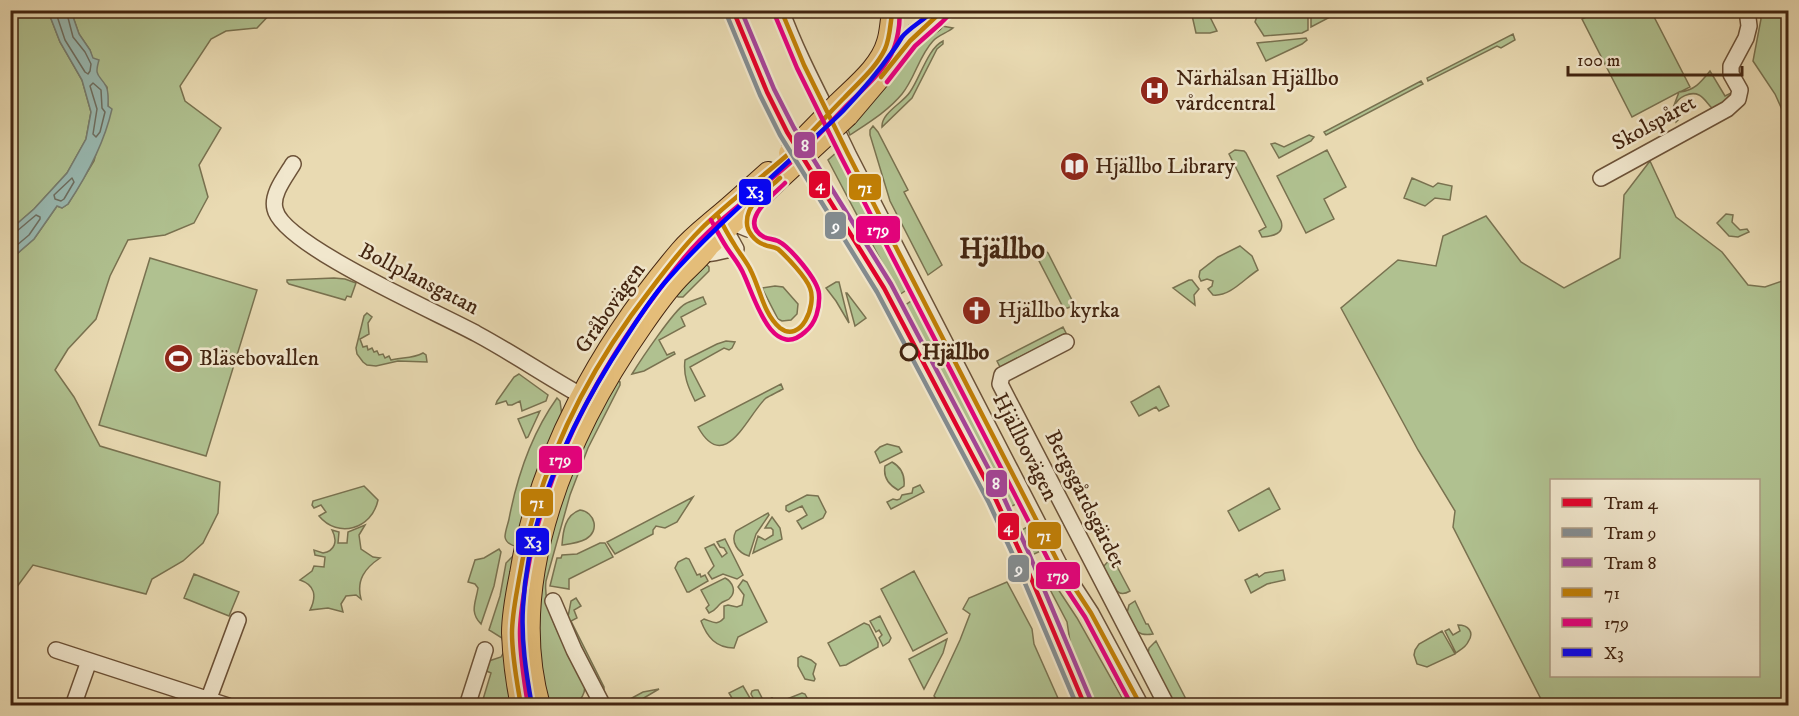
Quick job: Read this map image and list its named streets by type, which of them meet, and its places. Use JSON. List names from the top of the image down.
{
  "streets": {
    "main road": ["Gråbovägen"],
    "street": [
      "Skolspåret",
      "Bollplansgatan",
      "Hjällbovägen",
      "Bergsgårdsgärdet"
    ]
  },
  "crossings": [
    ["Bollplansgatan", "Gråbovägen"]
  ],
  "districts": ["Hjällbo"],
  "places": {
    "hospital": ["Närhälsan Hjällbo vårdcentral"],
    "library": ["Hjällbo Library"],
    "church": ["Hjällbo kyrka"],
    "other": ["Hjällbo"],
    "sports": ["Bläsebovallen"]
  },
  "lines": [
    "tram line 4",
    "tram line 8",
    "transit line 71",
    "transit line 179",
    "transit line X3",
    "tram line 9"
  ],
  "legend": [
    "Tram 4",
    "Tram 9",
    "Tram 8",
    "71",
    "179",
    "X3"
  ],
  "scale_bar": "100 m"
}
